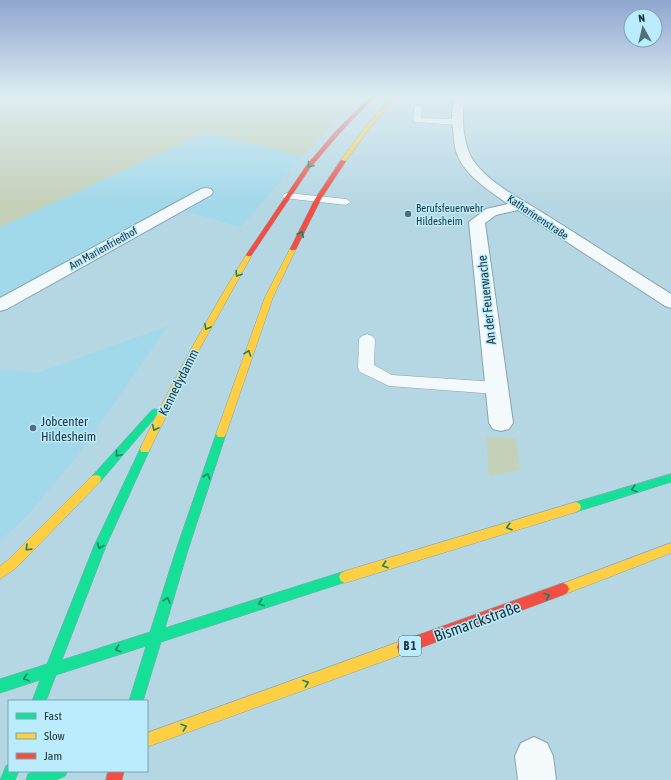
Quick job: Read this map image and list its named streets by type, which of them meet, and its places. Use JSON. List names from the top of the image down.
{
  "streets": {
    "main road": ["Kennedydamm", "Bismarckstraße", "B 1"],
    "street": ["Katharinenstraße", "Am Marienfriedhof", "An der Feuerwache"]
  },
  "crossings": [
    ["Katharinenstraße", "An der Feuerwache"]
  ],
  "places": ["Berufsfeuerwehr Hildesheim", "Jobcenter Hildesheim"],
  "legend": ["Fast", "Slow", "Jam"],
  "north": "top"
}
